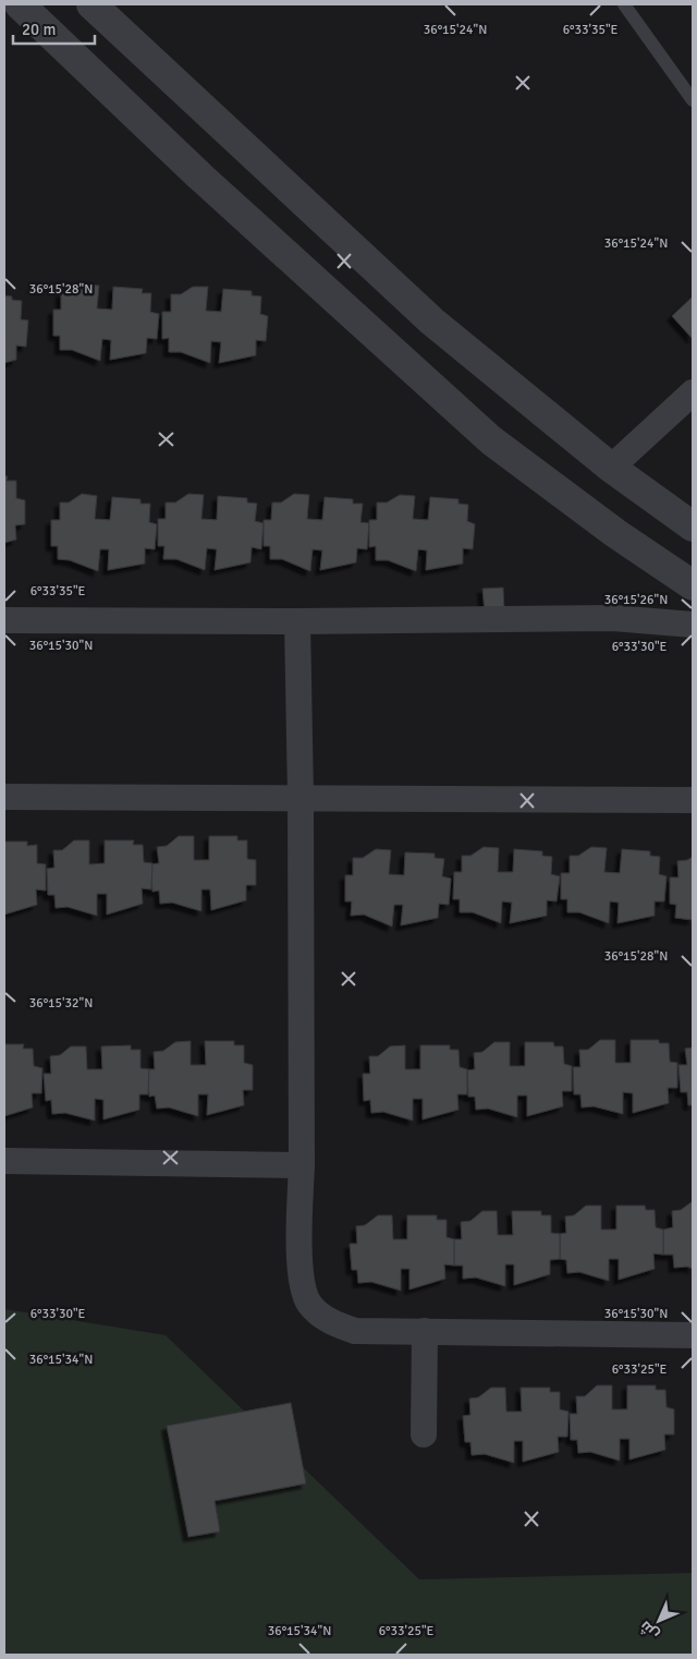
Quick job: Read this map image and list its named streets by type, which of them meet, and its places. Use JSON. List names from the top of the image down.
{
  "scale_bar": "20 m",
  "north": "bottom left",
  "coordinates": [
    "36°15'24\"N",
    "6°33'35\"E",
    "36°15'28\"N",
    "36°15'26\"N",
    "36°15'30\"N",
    "6°33'30\"E",
    "36°15'32\"N",
    "36°15'34\"N",
    "6°33'25\"E"
  ]
}
